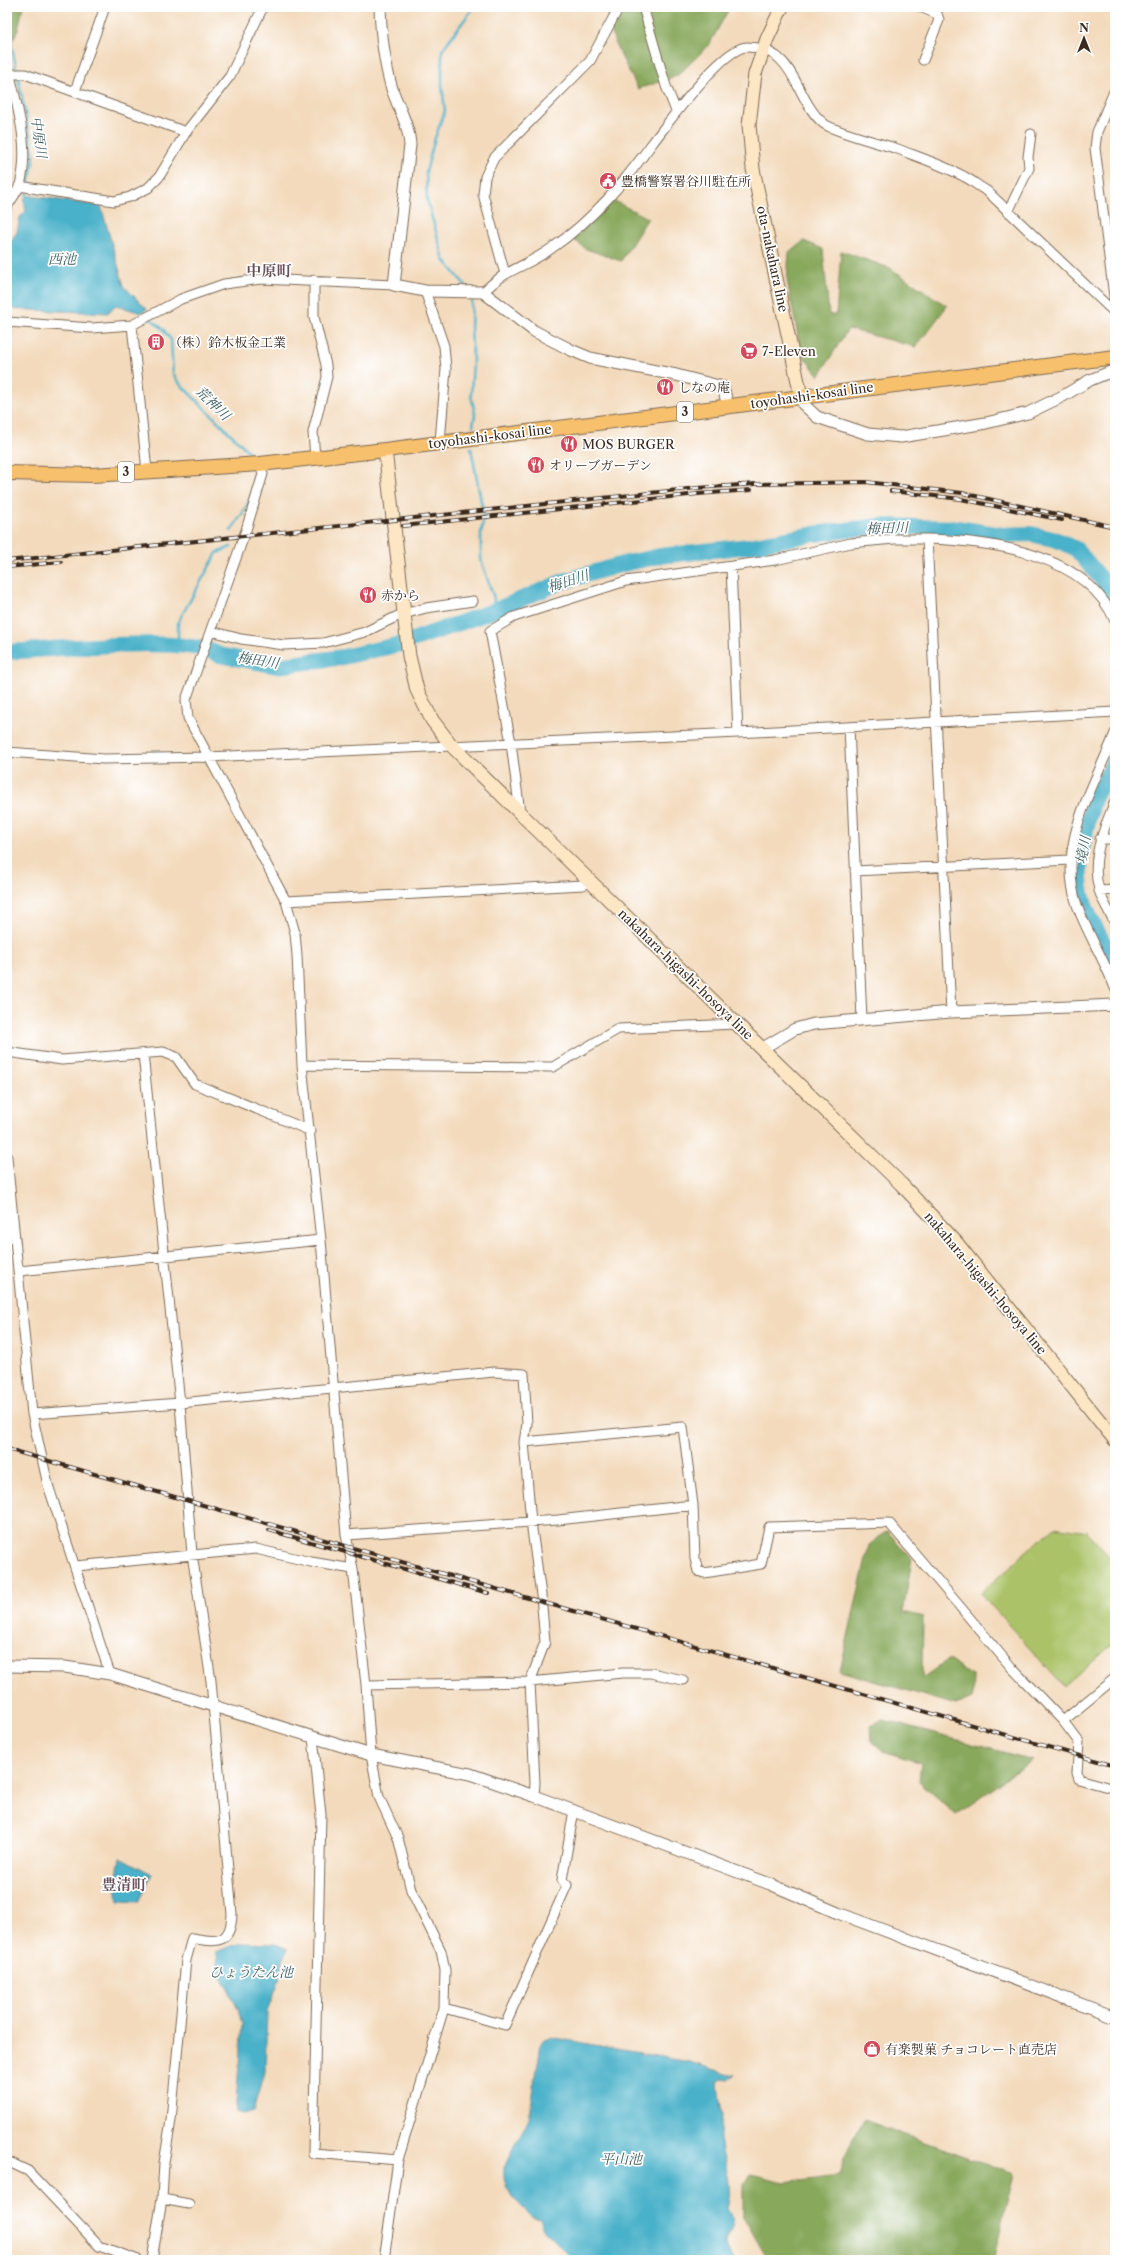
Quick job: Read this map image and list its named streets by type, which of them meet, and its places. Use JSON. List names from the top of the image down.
{
  "streets": {
    "main road": [
      "ota-nakahara line",
      "toyohashi-kosai line",
      "3",
      "nakahara-higashi-hosoya line"
    ]
  },
  "crossings": [
    ["ota-nakahara line", "toyohashi-kosai line"],
    ["toyohashi-kosai line", "nakahara-higashi-hosoya line"]
  ],
  "districts": ["中原町", "豊清町"],
  "water": [
    "中原川",
    "西池",
    "荒神川",
    "梅田川",
    "境川",
    "ひょうたん池",
    "平山池"
  ],
  "places": {
    "public building": ["豊橋警察署谷川駐在所"],
    "building": ["（株）鈴木板金工業"],
    "supermarket": ["7-Eleven"],
    "restaurant": [
      "しなの庵",
      "MOS BURGER",
      "オリーブガーデン",
      "赤から"
    ],
    "shop": ["有楽製菓 チョコレート直売店"]
  },
  "north": "top"
}
